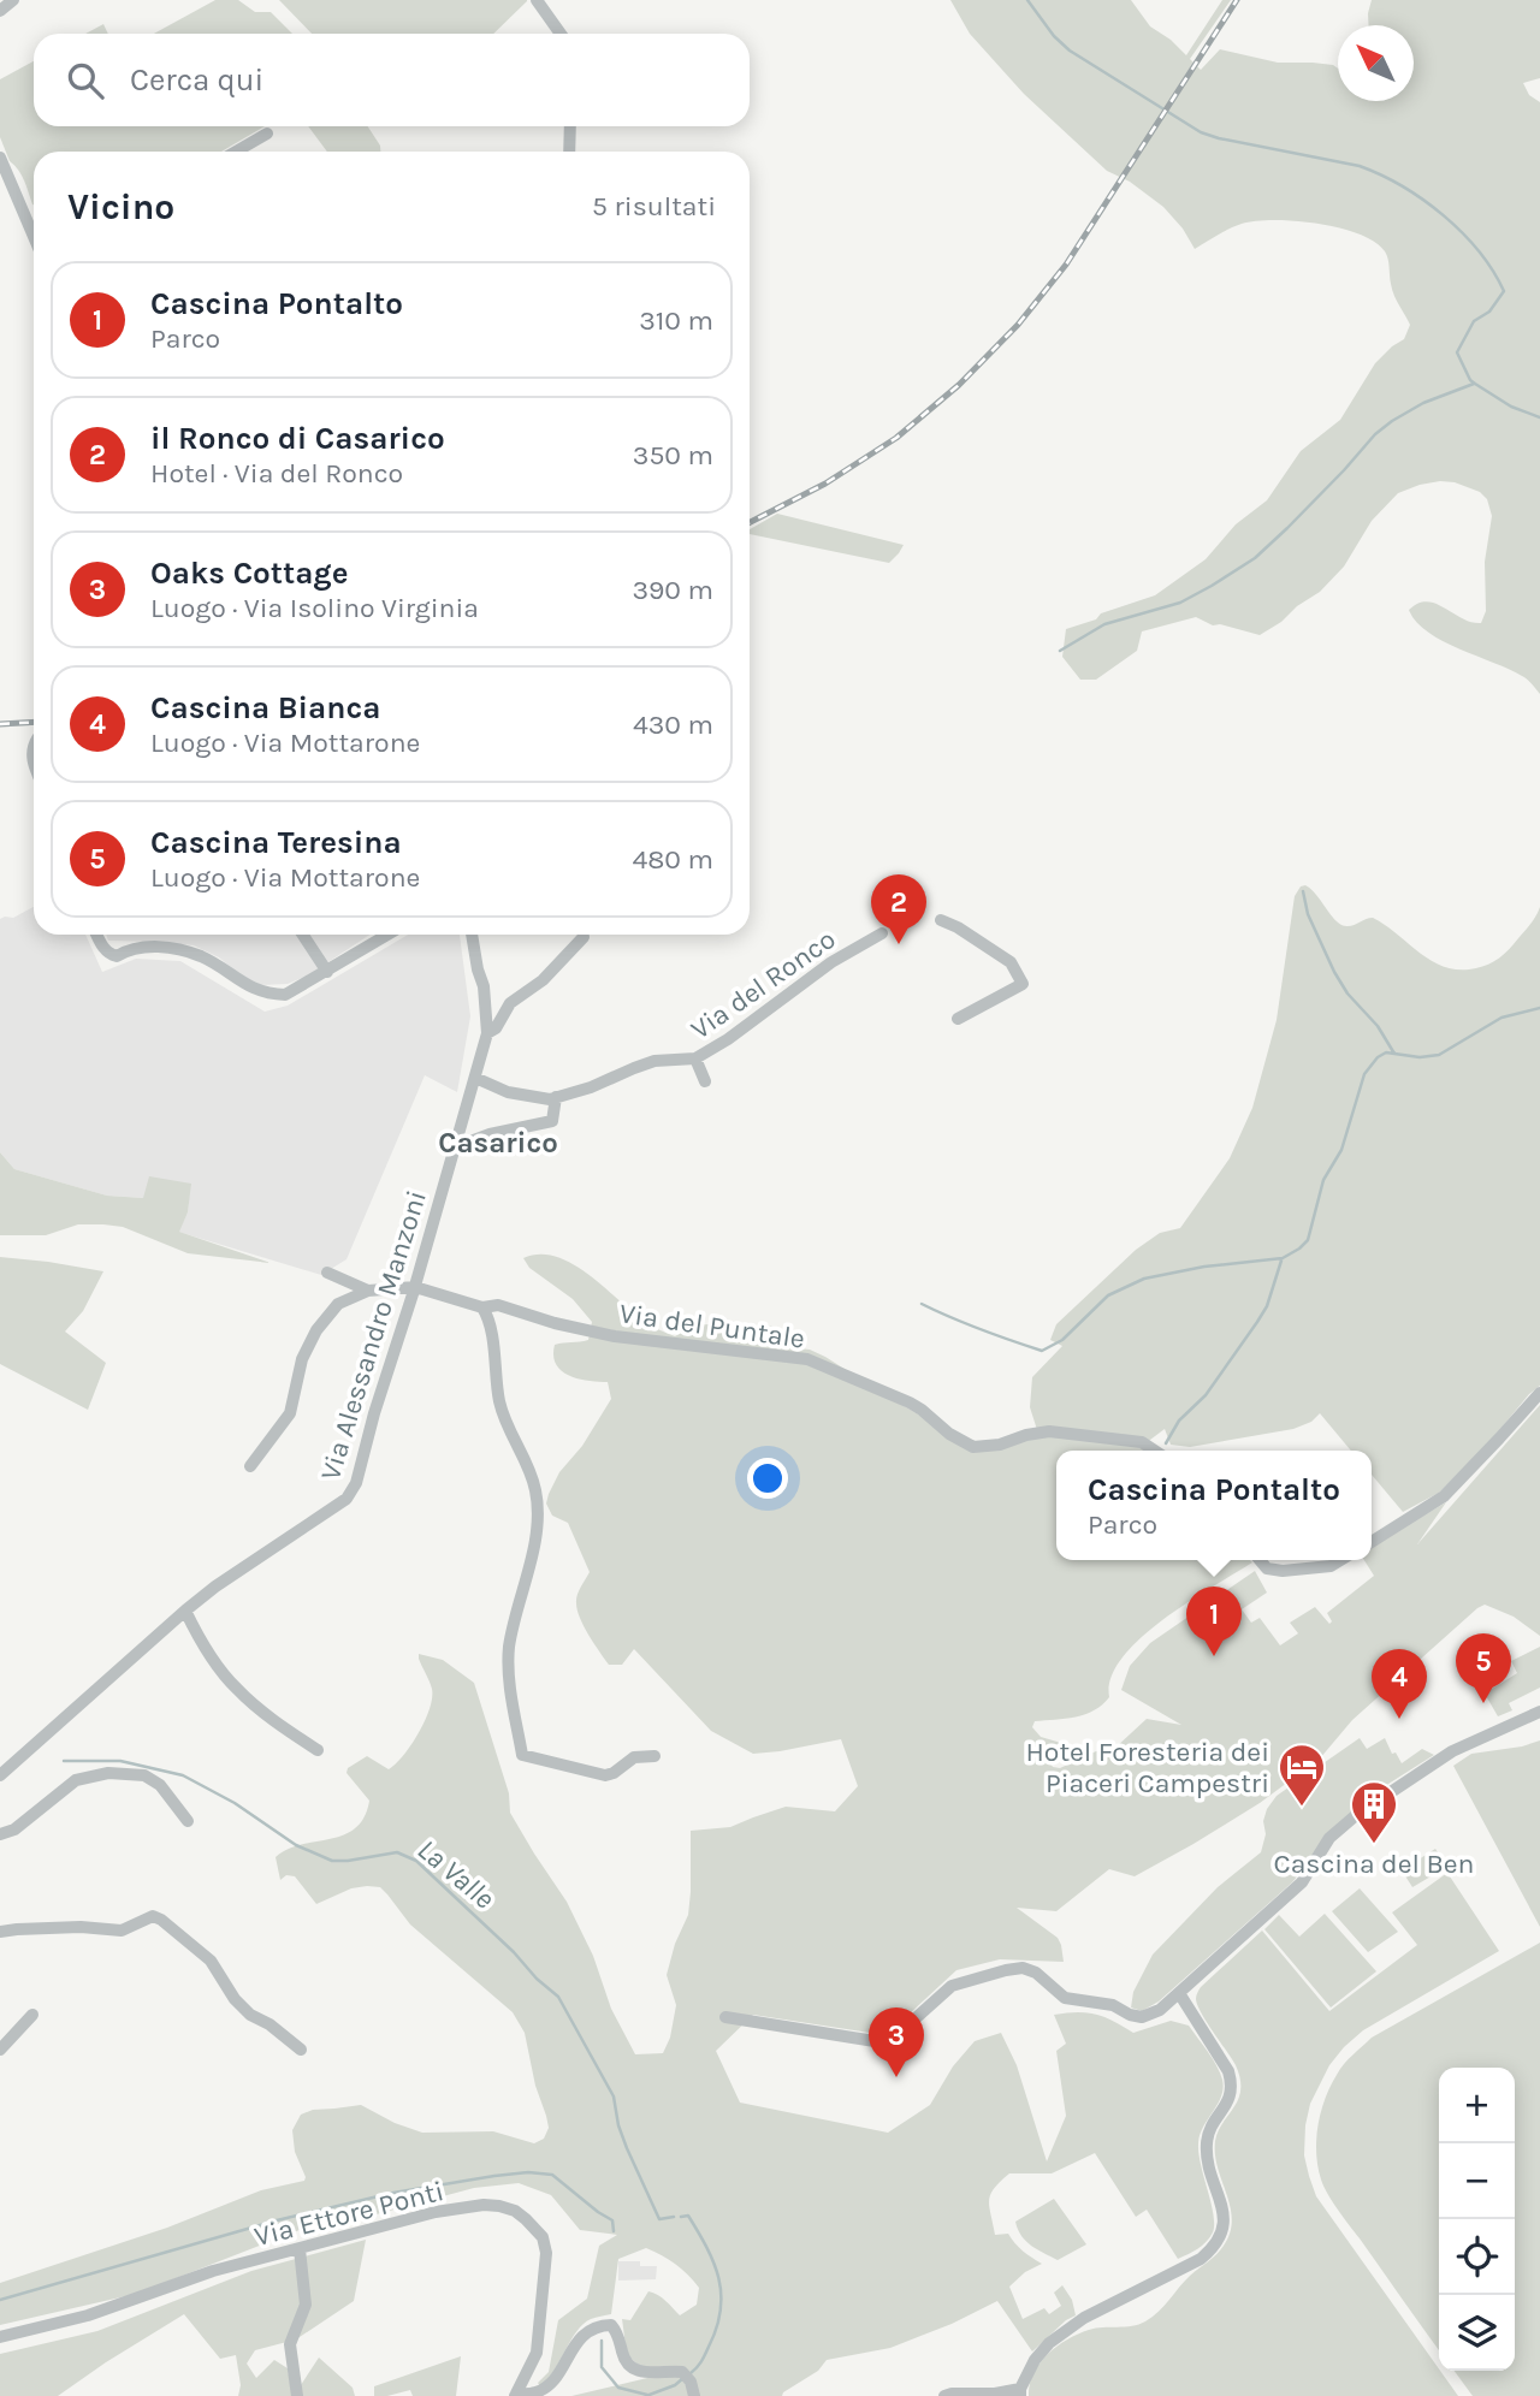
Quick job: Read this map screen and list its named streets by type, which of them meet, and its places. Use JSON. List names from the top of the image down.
{
  "streets": {
    "street": [
      "Via del Ronco",
      "Via del Puntale",
      "Via Alessandro Manzoni",
      "Via Ettore Ponti"
    ]
  },
  "crossings": [
    ["Via del Ronco", "Via Alessandro Manzoni"],
    ["Via del Puntale", "Via Alessandro Manzoni"]
  ],
  "districts": ["Casarico"],
  "water": ["La Valle"],
  "places": {
    "hotel": ["Hotel Foresteria dei Piaceri Campestri"],
    "building": ["Cascina del Ben"]
  },
  "north": "top left",
  "page": {
    "search": "Cerca qui",
    "heading": ["Vicino", "5 risultati"],
    "list": [
      {
        "mark": "1",
        "name": "Cascina Pontalto",
        "note": "Parco",
        "value": "310 m"
      },
      {
        "mark": "2",
        "name": "il Ronco di Casarico",
        "note": "Hotel · Via del Ronco",
        "value": "350 m"
      },
      {
        "mark": "3",
        "name": "Oaks Cottage",
        "note": "Luogo · Via Isolino Virginia",
        "value": "390 m"
      },
      {
        "mark": "4",
        "name": "Cascina Bianca",
        "note": "Luogo · Via Mottarone",
        "value": "430 m"
      },
      {
        "mark": "5",
        "name": "Cascina Teresina",
        "note": "Luogo · Via Mottarone",
        "value": "480 m"
      }
    ],
    "pins": [
      "2",
      "1",
      "5",
      "4",
      "3"
    ],
    "popup": ["Cascina Pontalto", "Parco"],
    "map_buttons": ["+", "−"]
  }
}
